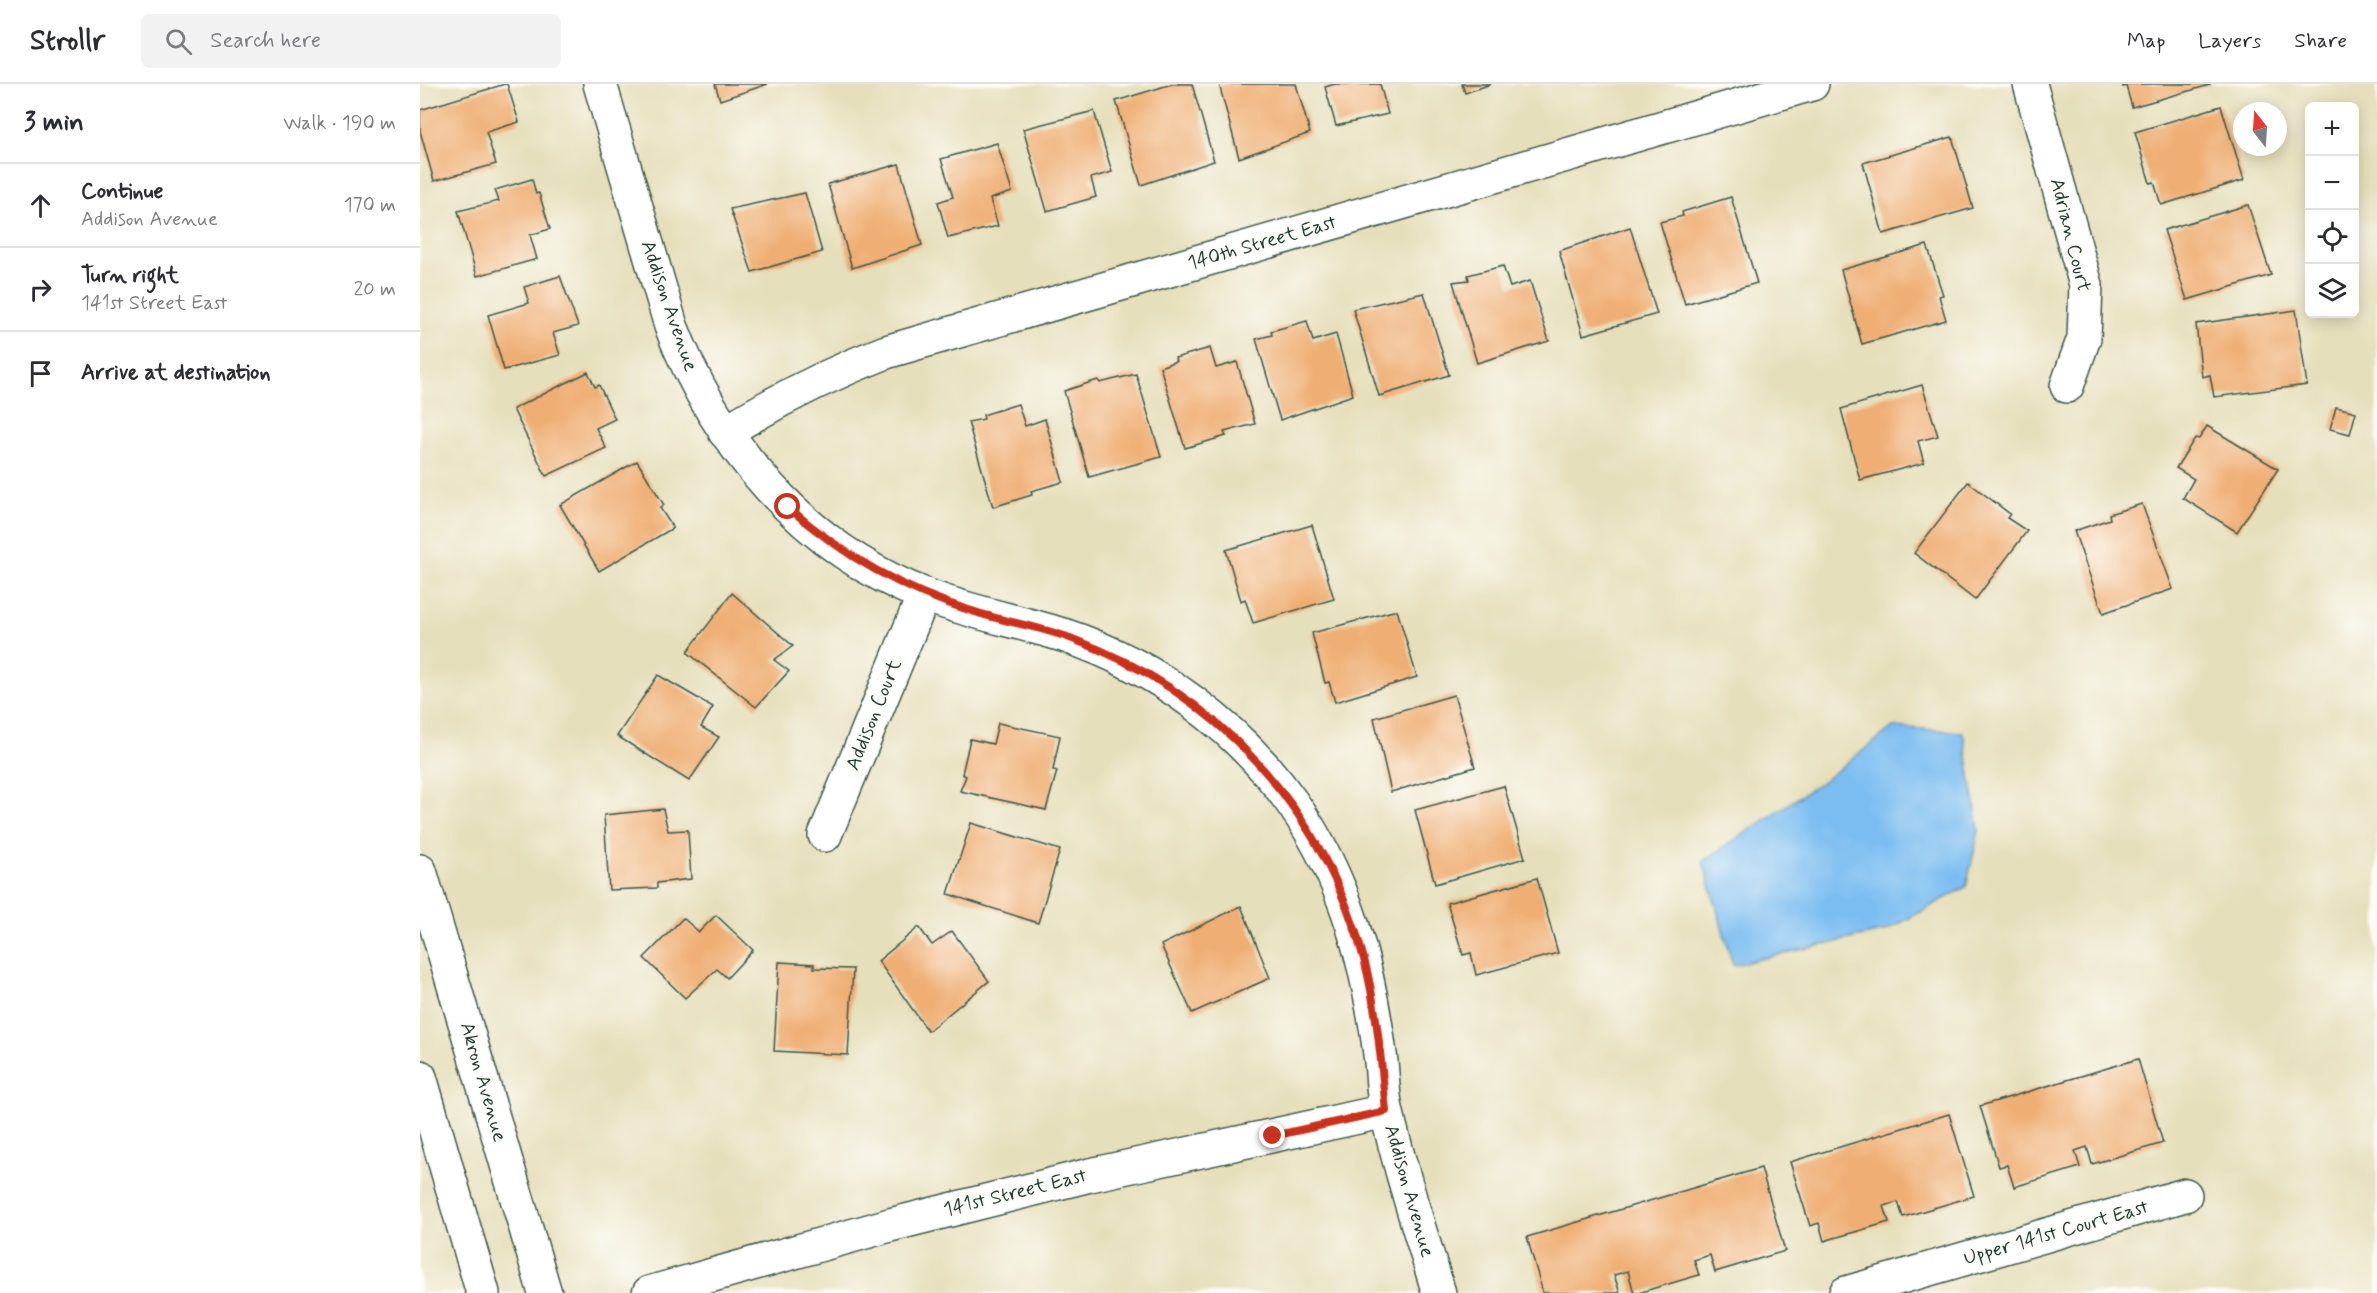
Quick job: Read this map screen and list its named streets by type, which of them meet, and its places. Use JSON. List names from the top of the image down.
{
  "streets": {
    "street": [
      "Adrian Court",
      "140th Street East",
      "Addison Avenue",
      "Addison Court",
      "Akron Avenue",
      "141st Street East",
      "Upper 141st Court East"
    ]
  },
  "crossings": [
    ["140th Street East", "Addison Avenue"],
    ["Addison Avenue", "Addison Court"],
    ["Addison Avenue", "141st Street East"]
  ],
  "north": "top",
  "page": {
    "header": "Strollr",
    "search": "Search here",
    "nav": ["Map", "Layers", "Share"],
    "heading": ["3 min", "Walk · 190 m"],
    "map_buttons": ["+", "−"],
    "list": [
      ["Continue", "Addison Avenue", "170 m"],
      ["Turn right", "141st Street East", "20 m"],
      "Arrive at destination"
    ]
  }
}
